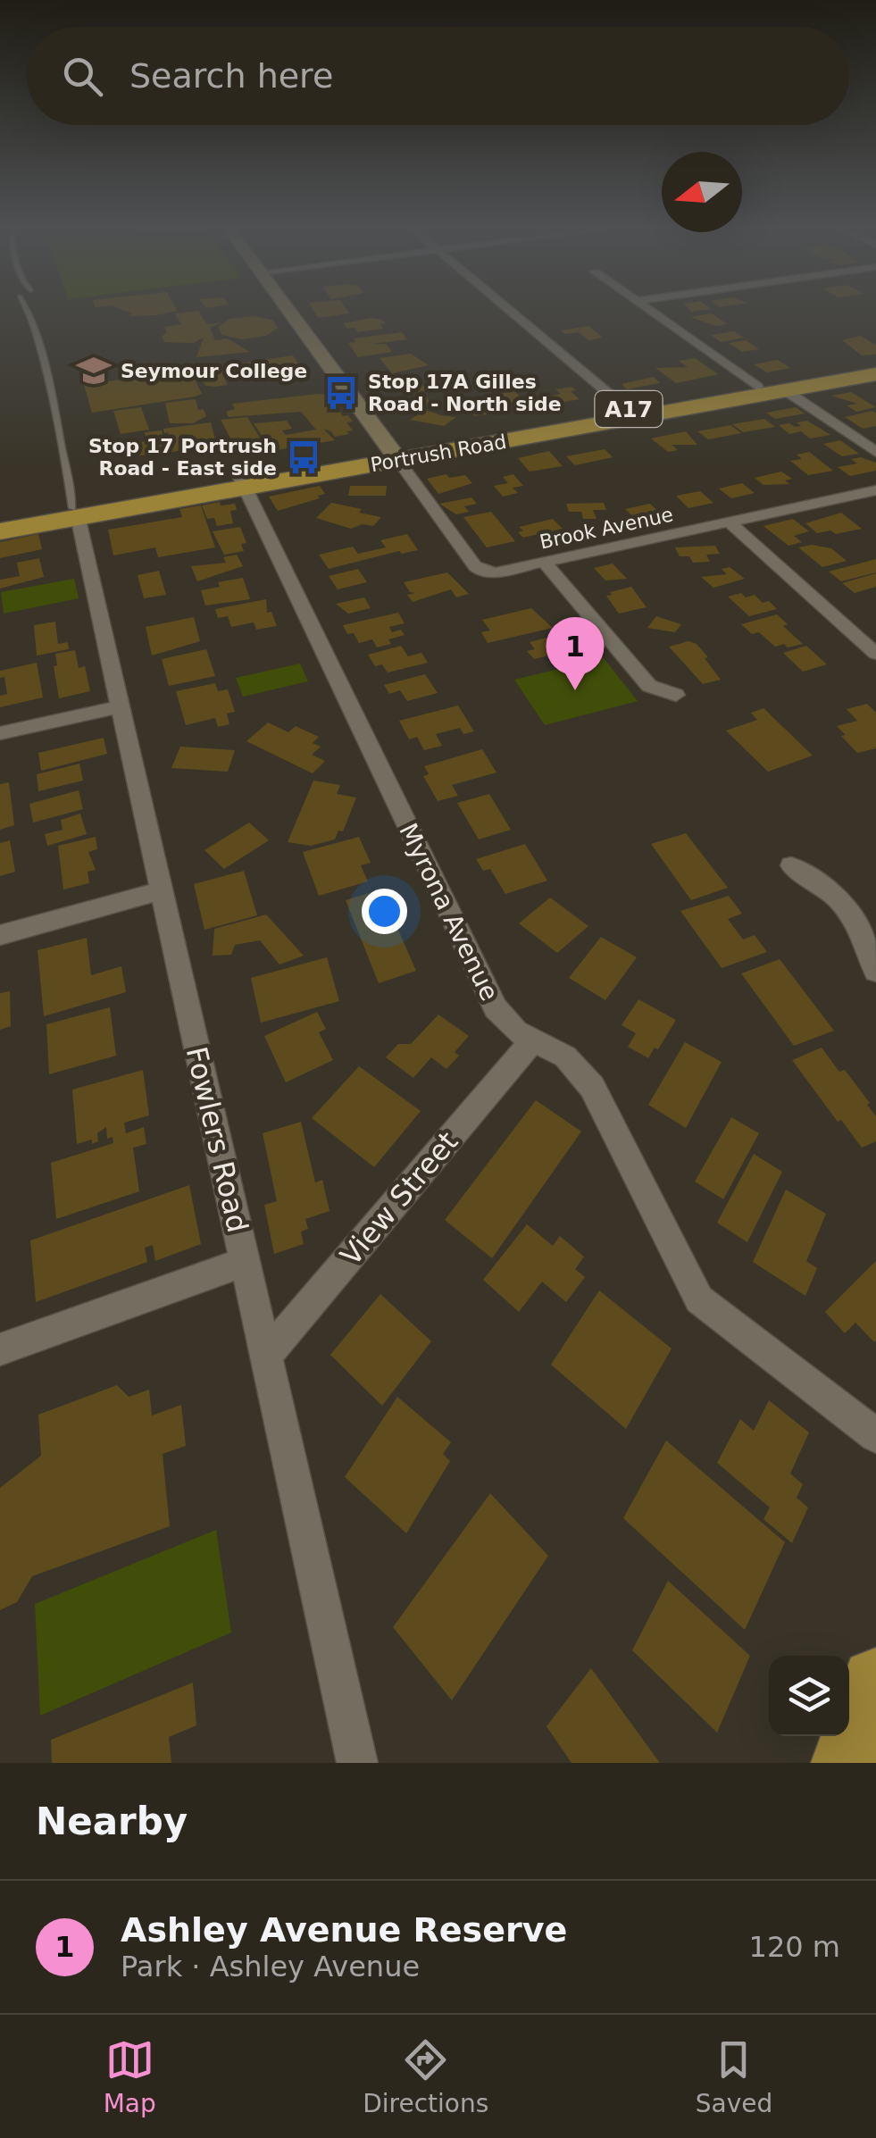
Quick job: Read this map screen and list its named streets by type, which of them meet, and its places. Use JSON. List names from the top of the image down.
{
  "streets": {
    "highway": ["A17", "Portrush Road"],
    "street": [
      "Brook Avenue",
      "Myrona Avenue",
      "Fowlers Road",
      "View Street"
    ]
  },
  "crossings": [
    ["Portrush Road", "Brook Avenue"],
    ["Portrush Road", "Myrona Avenue"],
    ["Portrush Road", "Fowlers Road"],
    ["Myrona Avenue", "View Street"],
    ["Fowlers Road", "View Street"]
  ],
  "places": {
    "school or university": ["Seymour College"],
    "bus stop": ["Stop 17A Gilles Road - North side", "Stop 17 Portrush Road - East side"]
  },
  "north": "left",
  "page": {
    "search": "Search here",
    "pins": "1",
    "heading": "Nearby",
    "list": [
      {
        "mark": "1",
        "name": "Ashley Avenue Reserve",
        "note": "Park · Ashley Avenue",
        "value": "120 m"
      }
    ],
    "nav": ["Map", "Directions", "Saved"]
  }
}
